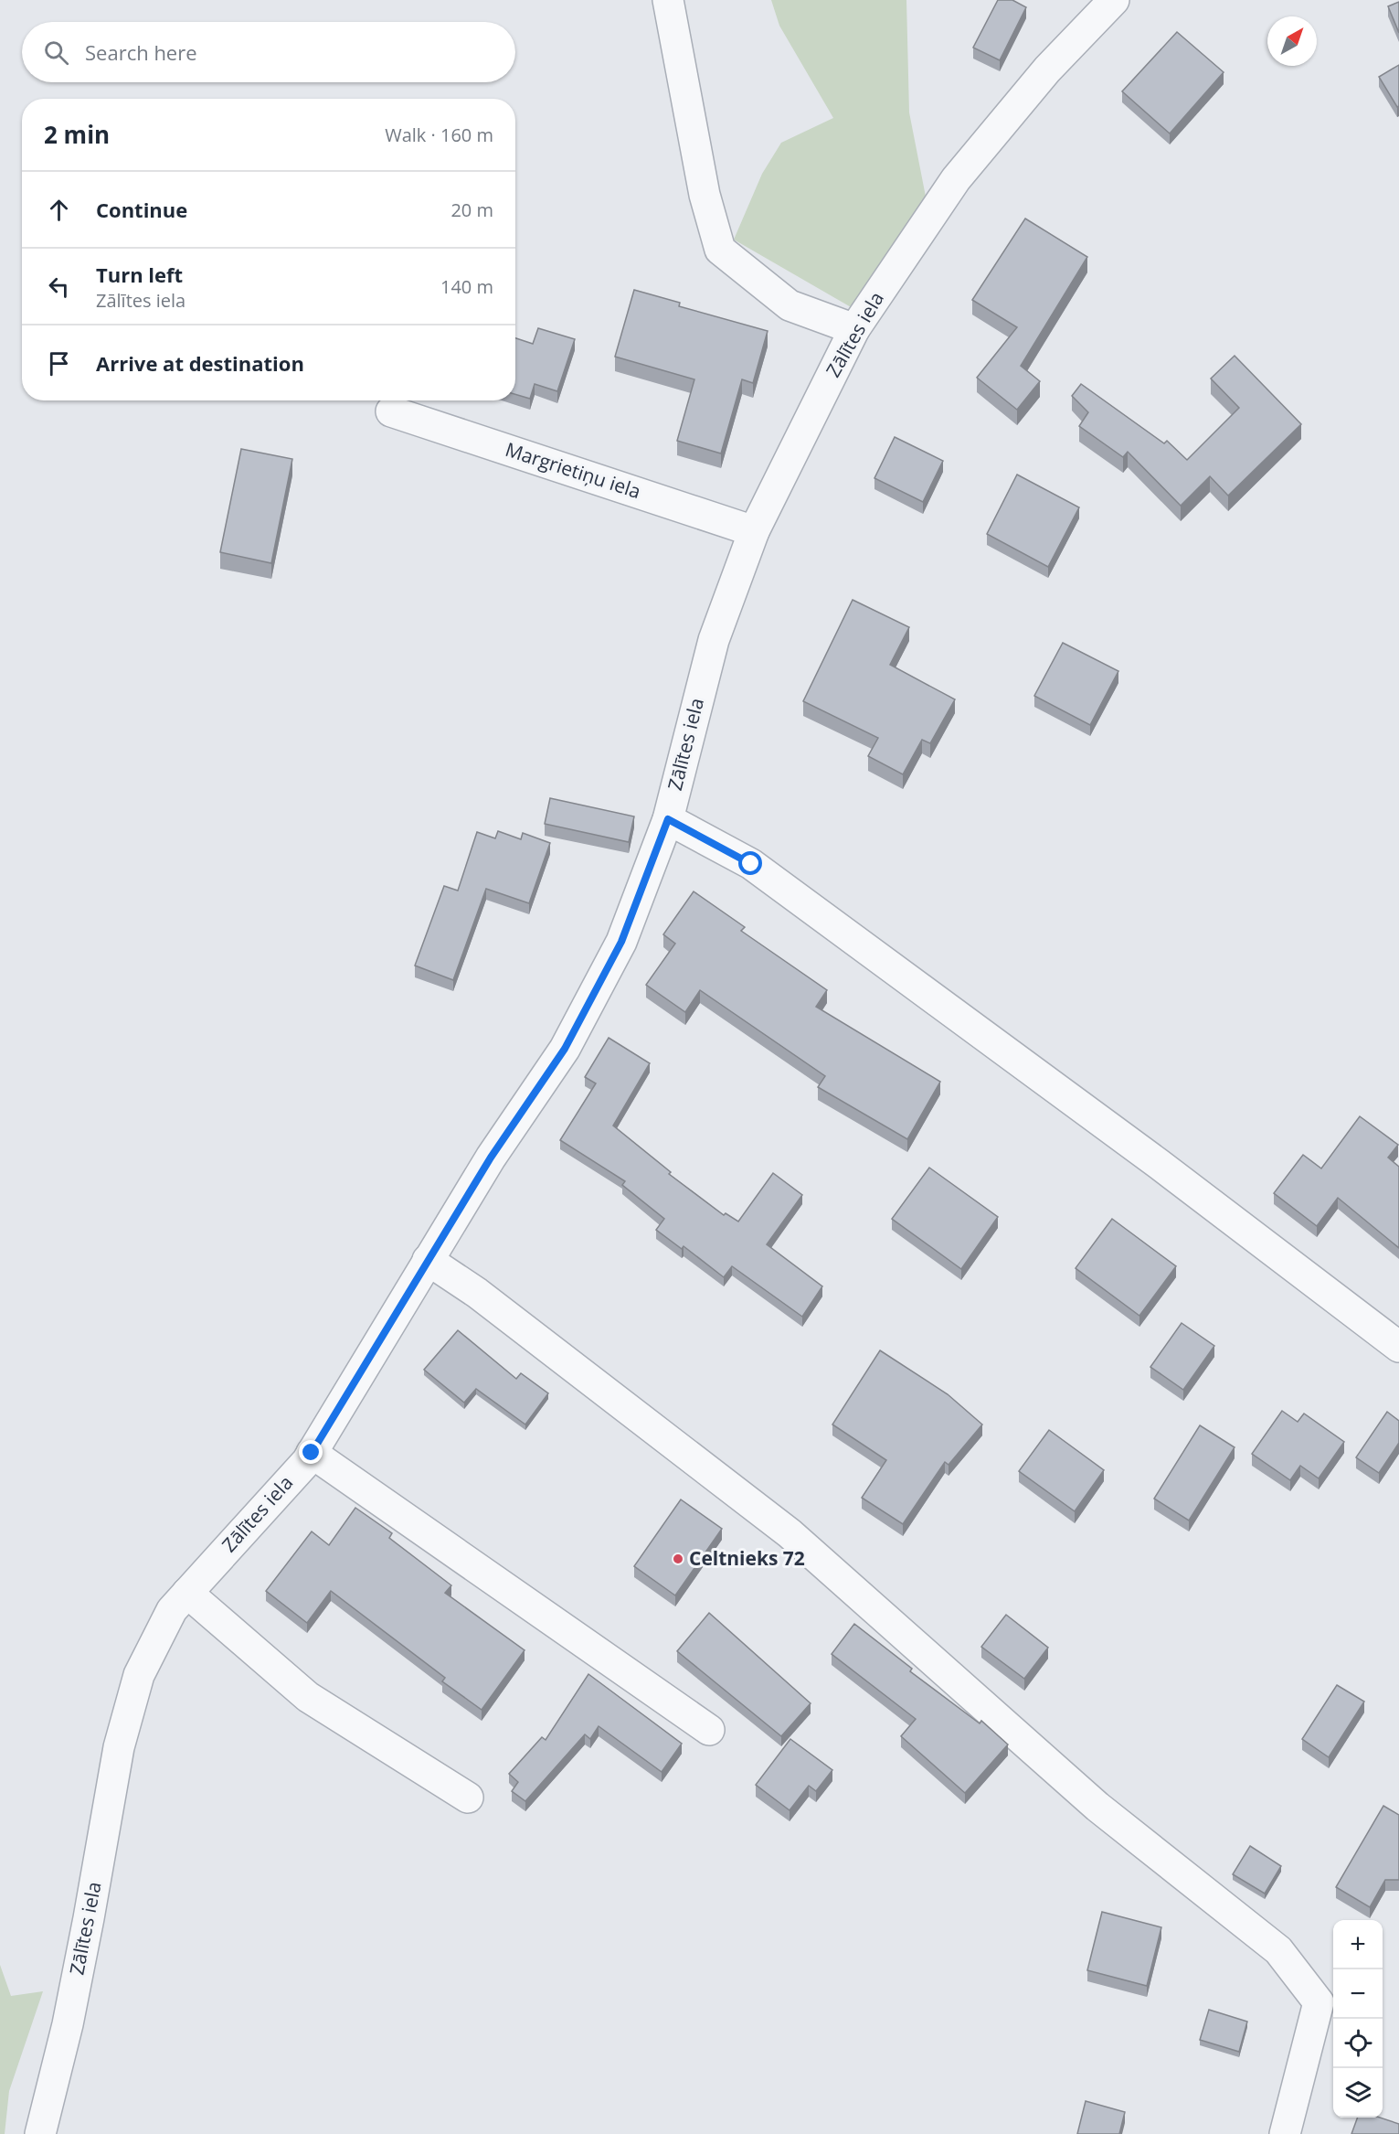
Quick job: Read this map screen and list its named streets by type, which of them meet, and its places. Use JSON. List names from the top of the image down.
{
  "streets": {
    "street": ["Zālītes iela", "Margrietiņu iela"]
  },
  "crossings": [
    ["Zālītes iela", "Margrietiņu iela"]
  ],
  "places": ["Celtnieks 72"],
  "north": "top right",
  "page": {
    "search": "Search here",
    "heading": ["2 min", "Walk · 160 m"],
    "list": [
      ["Continue", "20 m"],
      ["Turn left", "Zālītes iela", "140 m"],
      "Arrive at destination"
    ],
    "map_buttons": ["+", "−"]
  }
}
